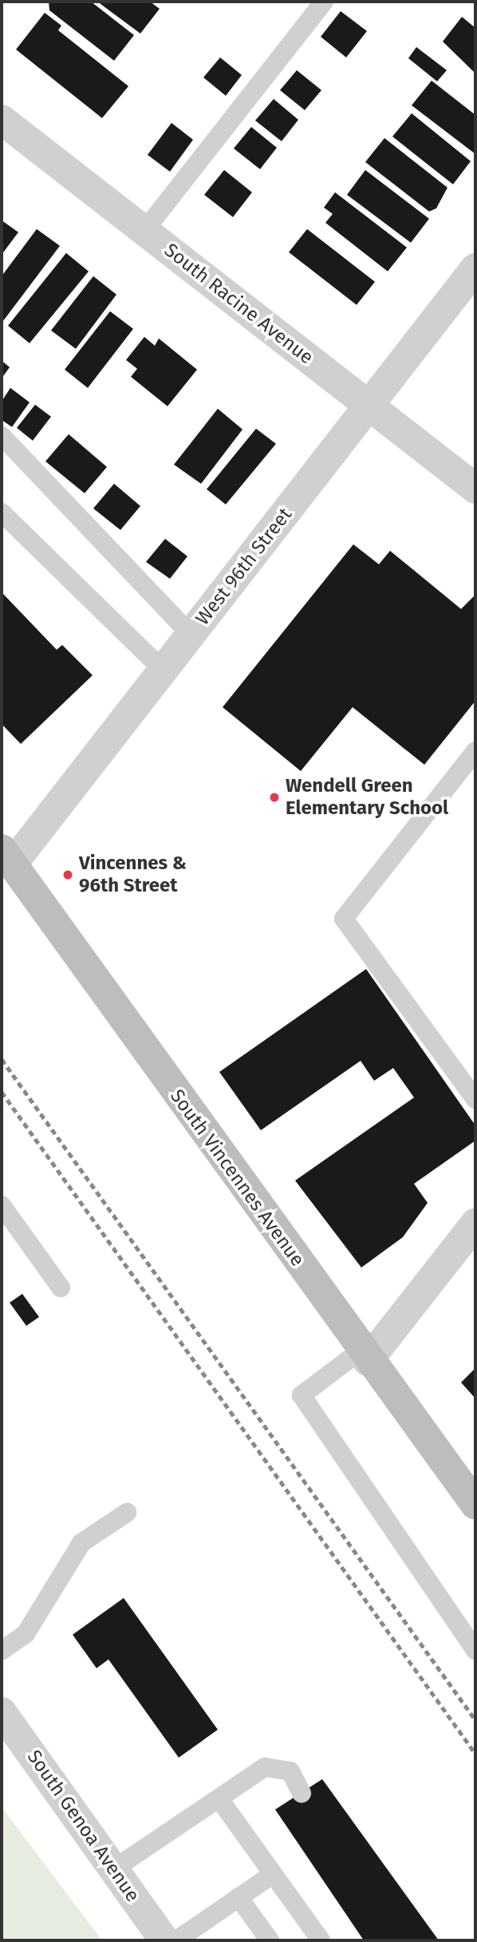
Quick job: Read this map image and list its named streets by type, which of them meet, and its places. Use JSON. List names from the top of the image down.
{
  "streets": {
    "main road": ["South Vincennes Avenue"],
    "street": ["South Racine Avenue", "West 96th Street", "South Genoa Avenue"]
  },
  "crossings": [
    ["South Racine Avenue", "West 96th Street"],
    ["West 96th Street", "South Vincennes Avenue"]
  ],
  "places": ["Wendell Green Elementary School", "Vincennes & 96th Street"]
}
